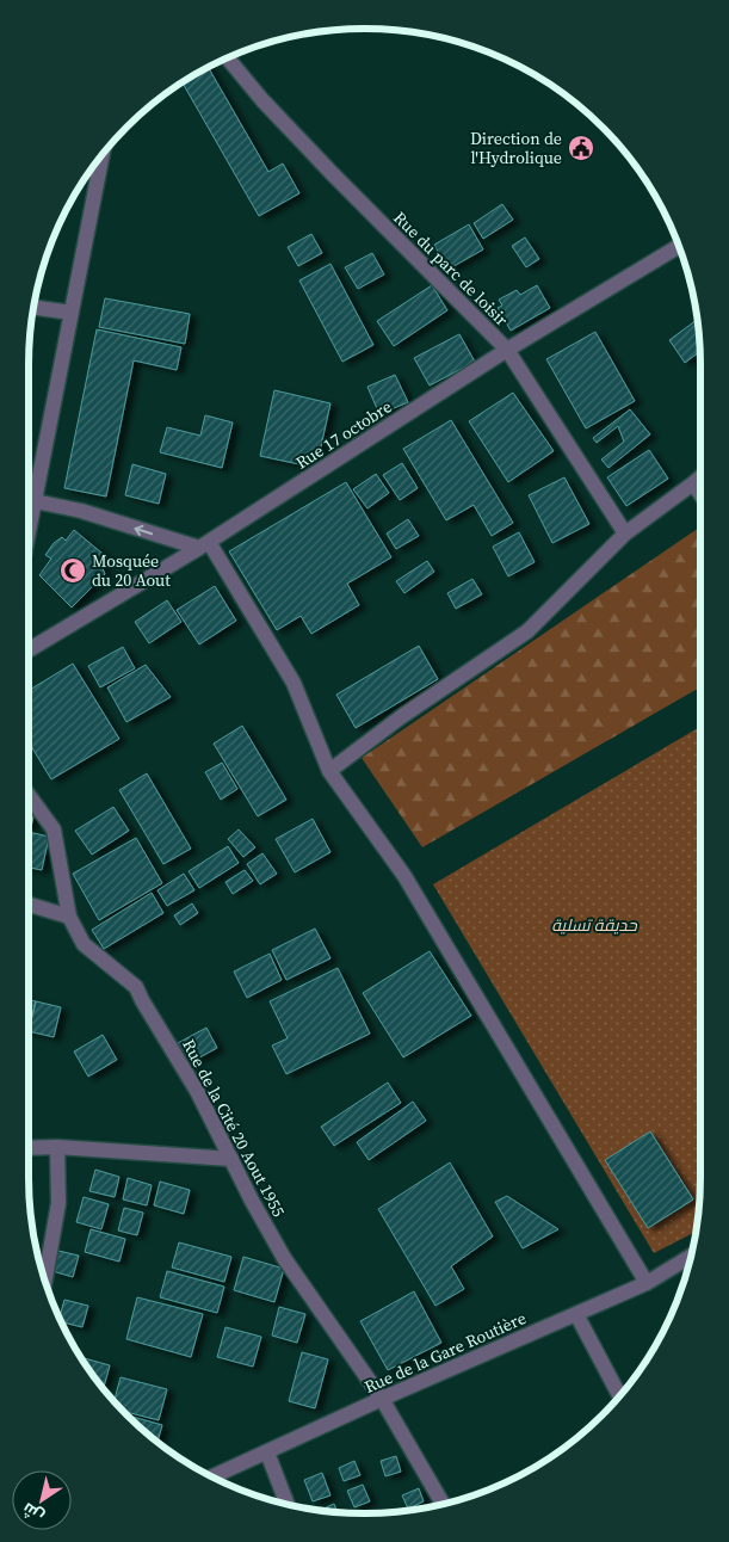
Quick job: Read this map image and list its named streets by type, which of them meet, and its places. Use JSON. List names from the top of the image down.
{
  "streets": {
    "street": [
      "Rue du parc de loisir",
      "Rue 17 octobre",
      "Rue de la Cité 20 Aout 1955",
      "Rue de la Gare Routière"
    ]
  },
  "crossings": [
    ["Rue du parc de loisir", "Rue 17 octobre"],
    ["Rue de la Cité 20 Aout 1955", "Rue de la Gare Routière"]
  ],
  "parks": ["حديقة تسلية"],
  "places": {
    "public building": ["Direction de l'Hydrolique"],
    "mosque": ["Mosquée du 20 Aout"]
  },
  "north": "bottom left"
}
